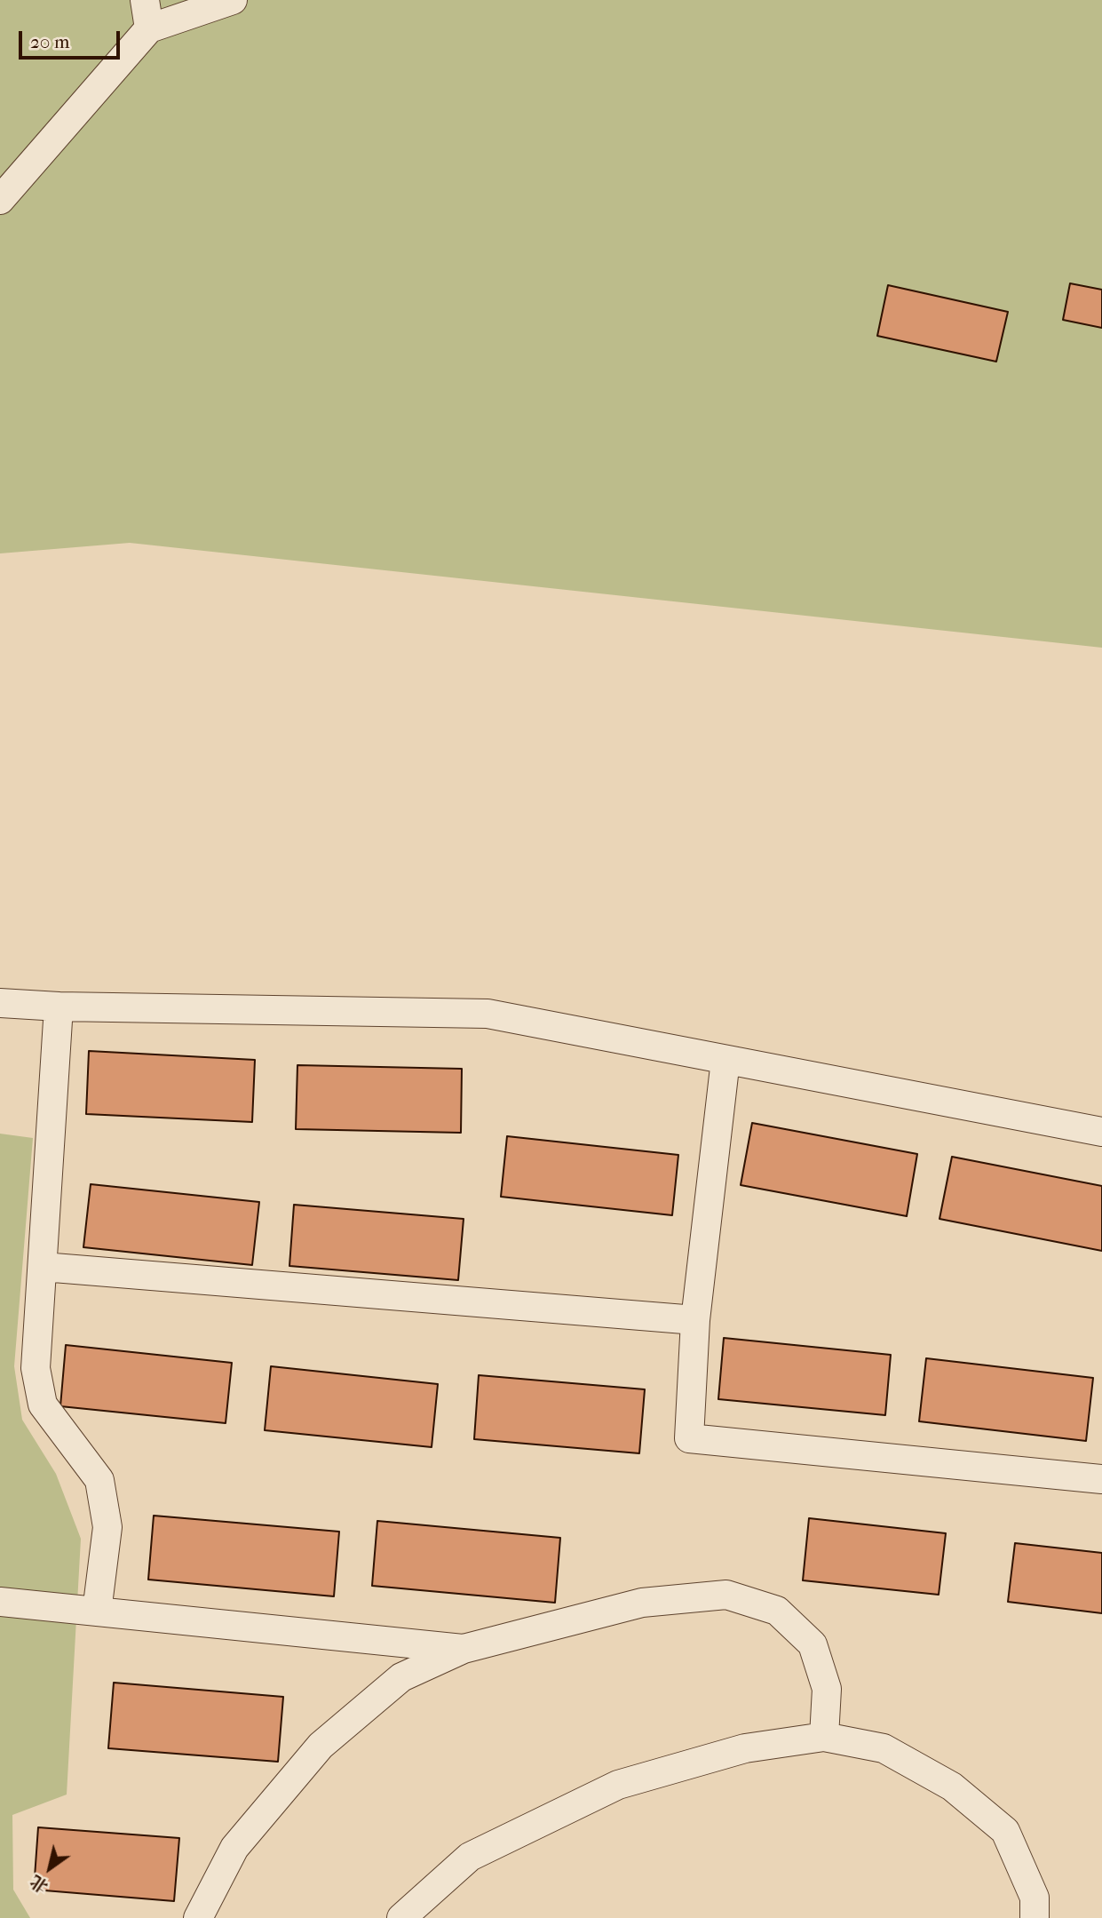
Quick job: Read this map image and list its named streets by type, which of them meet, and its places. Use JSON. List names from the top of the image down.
{
  "scale_bar": "20 m",
  "north": "bottom left"
}
